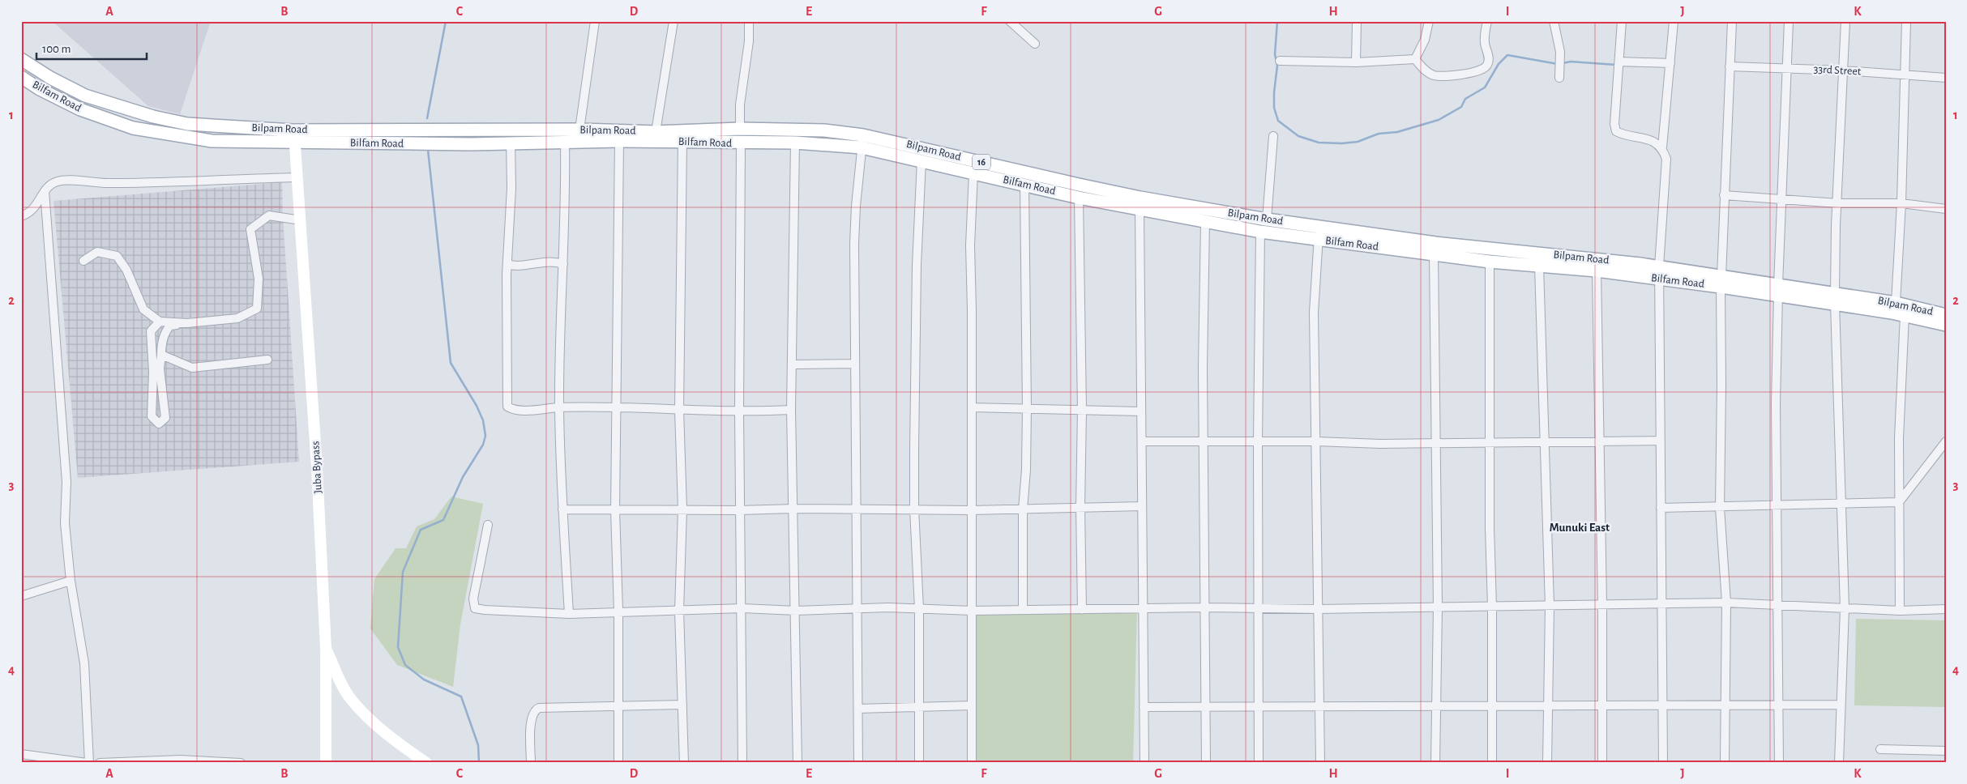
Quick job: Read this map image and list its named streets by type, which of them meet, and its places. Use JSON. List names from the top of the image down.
{
  "streets": {
    "main road": [
      "Bilfam Road",
      "Bilpam Road",
      "16",
      "Juba Bypass"
    ],
    "street": ["33rd Street"]
  },
  "crossings": [
    ["Bilfam Road", "Bilpam Road"],
    ["Bilpam Road", "16"],
    ["Bilpam Road", "Juba Bypass"]
  ],
  "districts": ["Munuki East"],
  "scale_bar": "100 m",
  "grid": {
    "columns": [
      "A",
      "B",
      "C",
      "D",
      "E",
      "F",
      "G",
      "H",
      "I",
      "J",
      "K"
    ],
    "rows": [
      "1",
      "2",
      "3",
      "4"
    ]
  }
}
